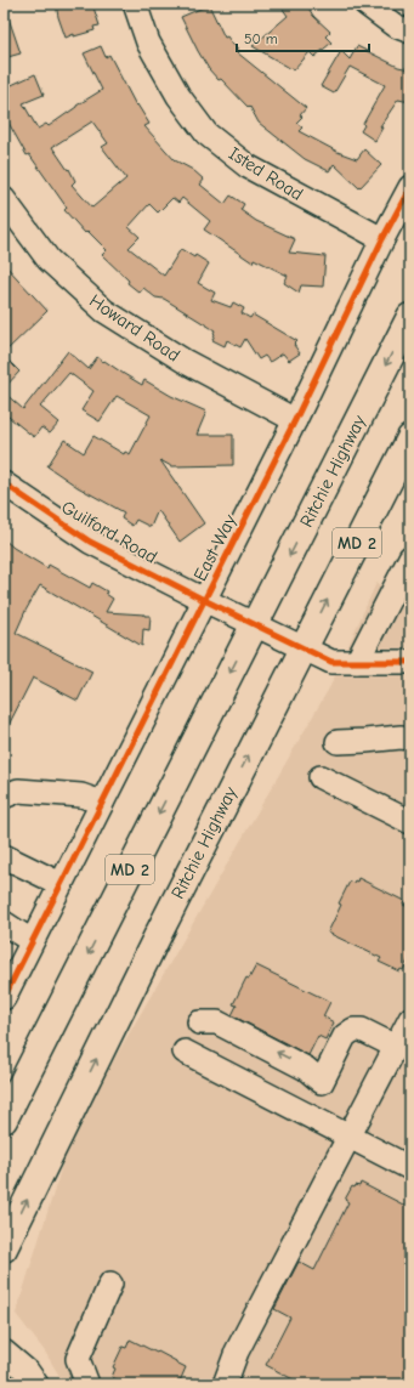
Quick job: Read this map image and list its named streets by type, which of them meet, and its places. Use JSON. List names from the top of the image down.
{
  "streets": {
    "main road": ["Ritchie Highway", "MD 2"],
    "street": [
      "Isted Road",
      "Howard Road",
      "Guilford Road",
      "East Way"
    ]
  },
  "crossings": [
    ["Isted Road", "East Way"],
    ["Howard Road", "East Way"],
    ["Ritchie Highway", "Guilford Road"],
    ["Guilford Road", "East Way"]
  ],
  "scale_bar": "50 m"
}
